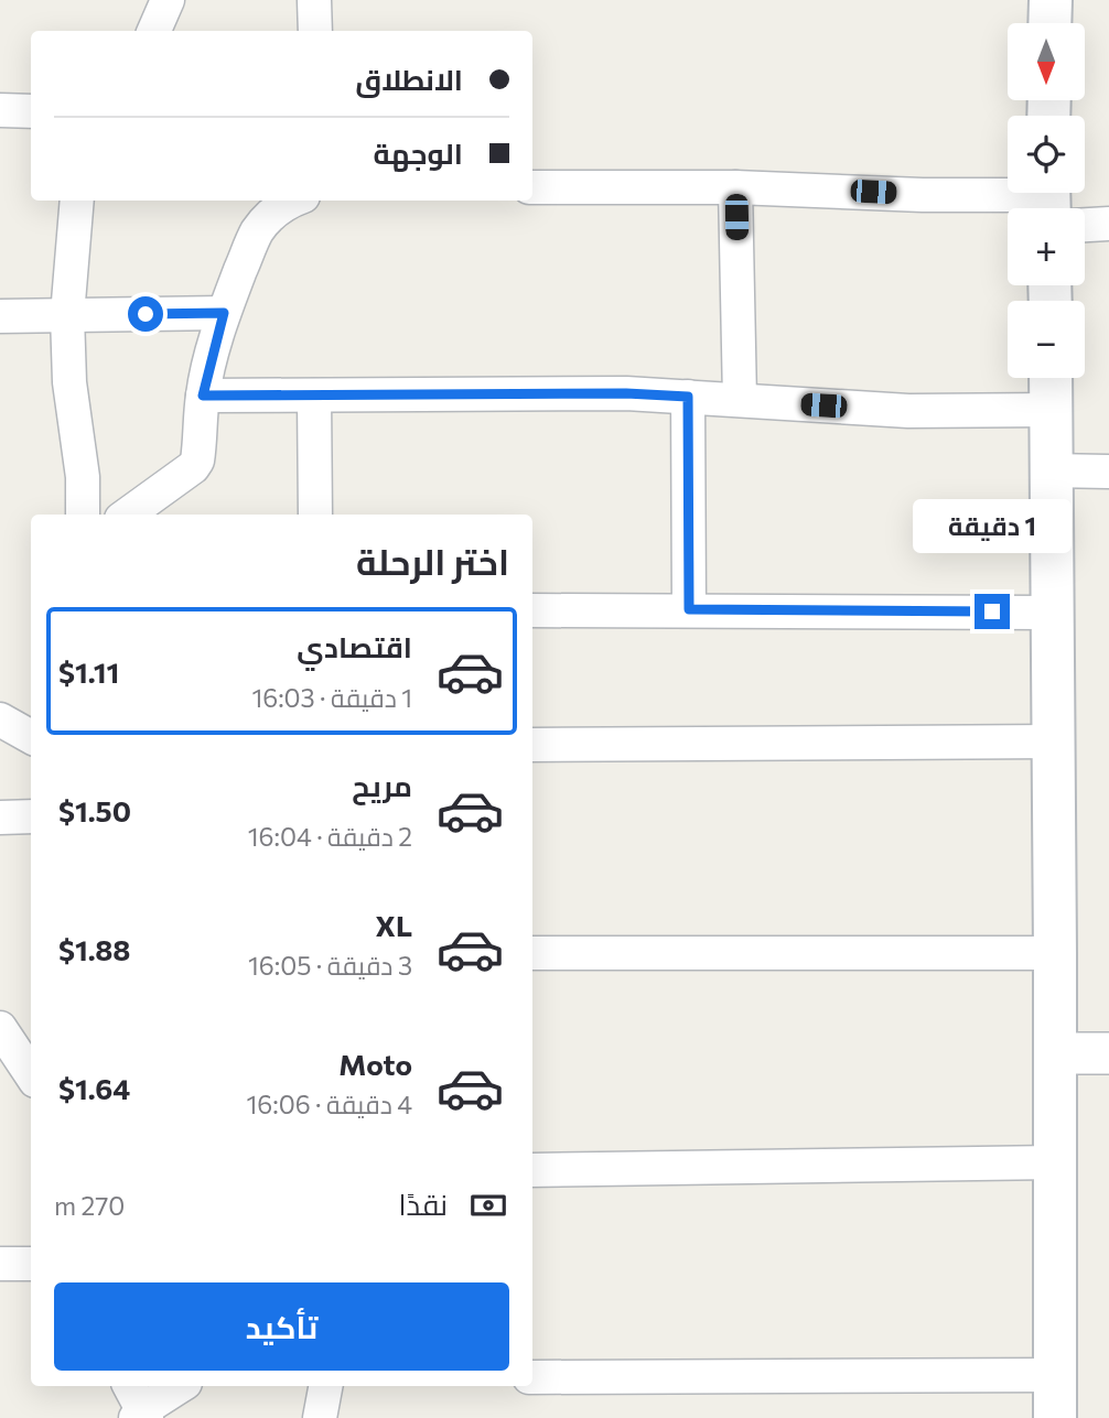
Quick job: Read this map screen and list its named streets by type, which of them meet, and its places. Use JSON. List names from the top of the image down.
{
  "north": "bottom",
  "page": {
    "map_buttons": ["+", "−"],
    "banner": ["الانطلاق", "الوجهة"],
    "bubble": "1 دقيقة",
    "heading": "اختر الرحلة",
    "list": [
      {
        "name": "اقتصادي",
        "note": "1 دقيقة · 16:03",
        "value": "$1.11"
      },
      {
        "name": "مريح",
        "note": "2 دقيقة · 16:04",
        "value": "$1.50"
      },
      {
        "name": "XL",
        "note": "3 دقيقة · 16:05",
        "value": "$1.88"
      },
      {
        "name": "Moto",
        "note": "4 دقيقة · 16:06",
        "value": "$1.64"
      }
    ],
    "pay": ["نقدًا", "270 m"],
    "buttons": "تأكيد"
  }
}
